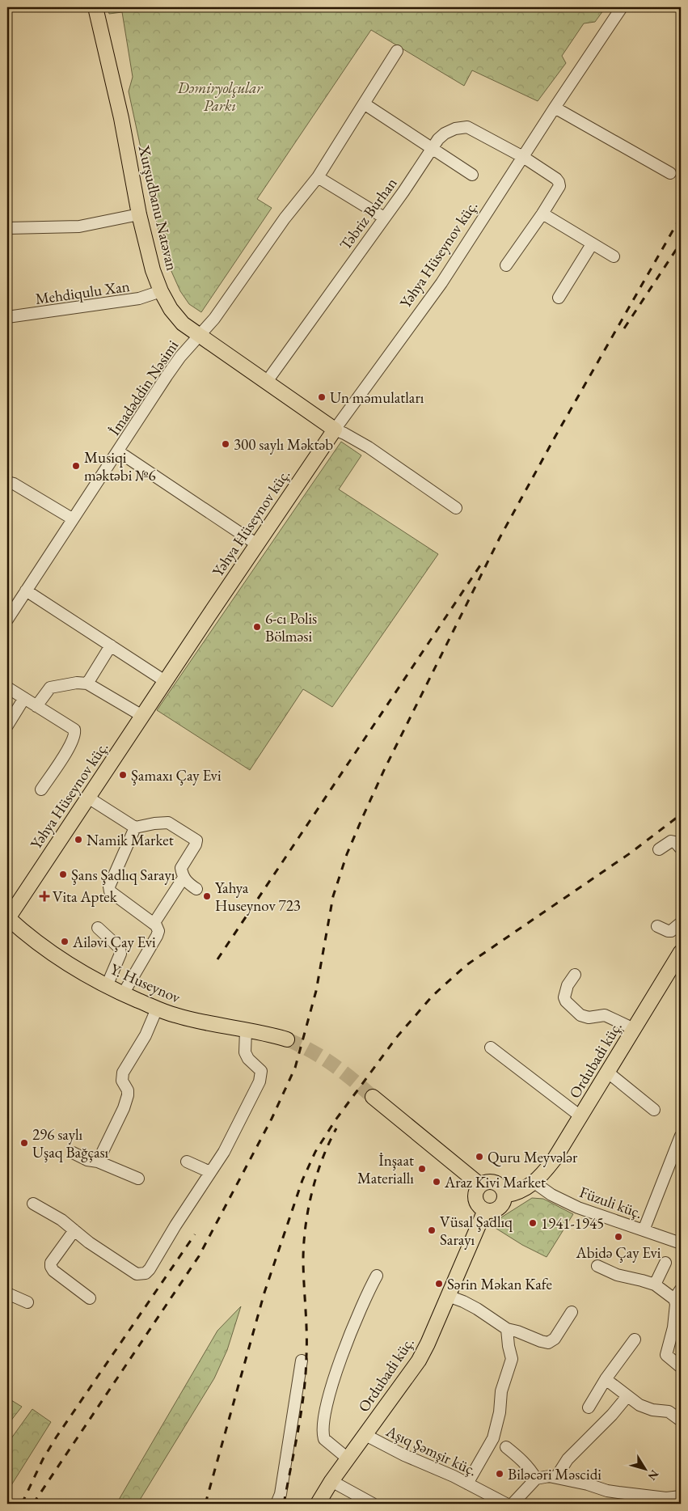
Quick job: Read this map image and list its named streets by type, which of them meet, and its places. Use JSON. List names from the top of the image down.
{
  "streets": {
    "main road": [
      "Xurşudbanu Natəvan",
      "Yəhya Hüseynov küç.",
      "Y. Huseynov",
      "Ordubadi küç."
    ],
    "street": [
      "Təbriz Burhan",
      "Mehdiqulu Xan",
      "İmadəddin Nəsimi",
      "Füzuli küç.",
      "Aşıq Şəmşir küç."
    ]
  },
  "crossings": [
    ["Xurşudbanu Natəvan", "Təbriz Burhan"],
    ["Xurşudbanu Natəvan", "Yəhya Hüseynov küç."],
    ["Xurşudbanu Natəvan", "Mehdiqulu Xan"],
    ["Xurşudbanu Natəvan", "İmadəddin Nəsimi"],
    ["Təbriz Burhan", "Yəhya Hüseynov küç."],
    ["Yəhya Hüseynov küç.", "Y. Huseynov"],
    ["Ordubadi küç.", "Füzuli küç."],
    ["Ordubadi küç.", "Aşıq Şəmşir küç."]
  ],
  "parks": ["Dəmiryolçular Parkı"],
  "places": {
    "other": [
      "Un məmulatları",
      "300 saylı Məktəb",
      "Musiqi məktəbi №6",
      "6-cı Polis Bölməsi",
      "Şamaxı Çay Evi",
      "Namik Market",
      "Şans Şadlıq Sarayı",
      "Yahya Huseynov 723",
      "Ailəvi Çay Evi",
      "296 saylı Uşaq Bağçası",
      "Quru Meyvələr",
      "İnşaat Materiallı",
      "Araz Kivi Market",
      "1941-1945",
      "Vüsal Şadlıq Sarayı",
      "Abidə Çay Evi",
      "Sərin Məkan Kafe",
      "Biləcəri Məscidi"
    ],
    "health": ["Vita Aptek"]
  },
  "north": "bottom right"
}
